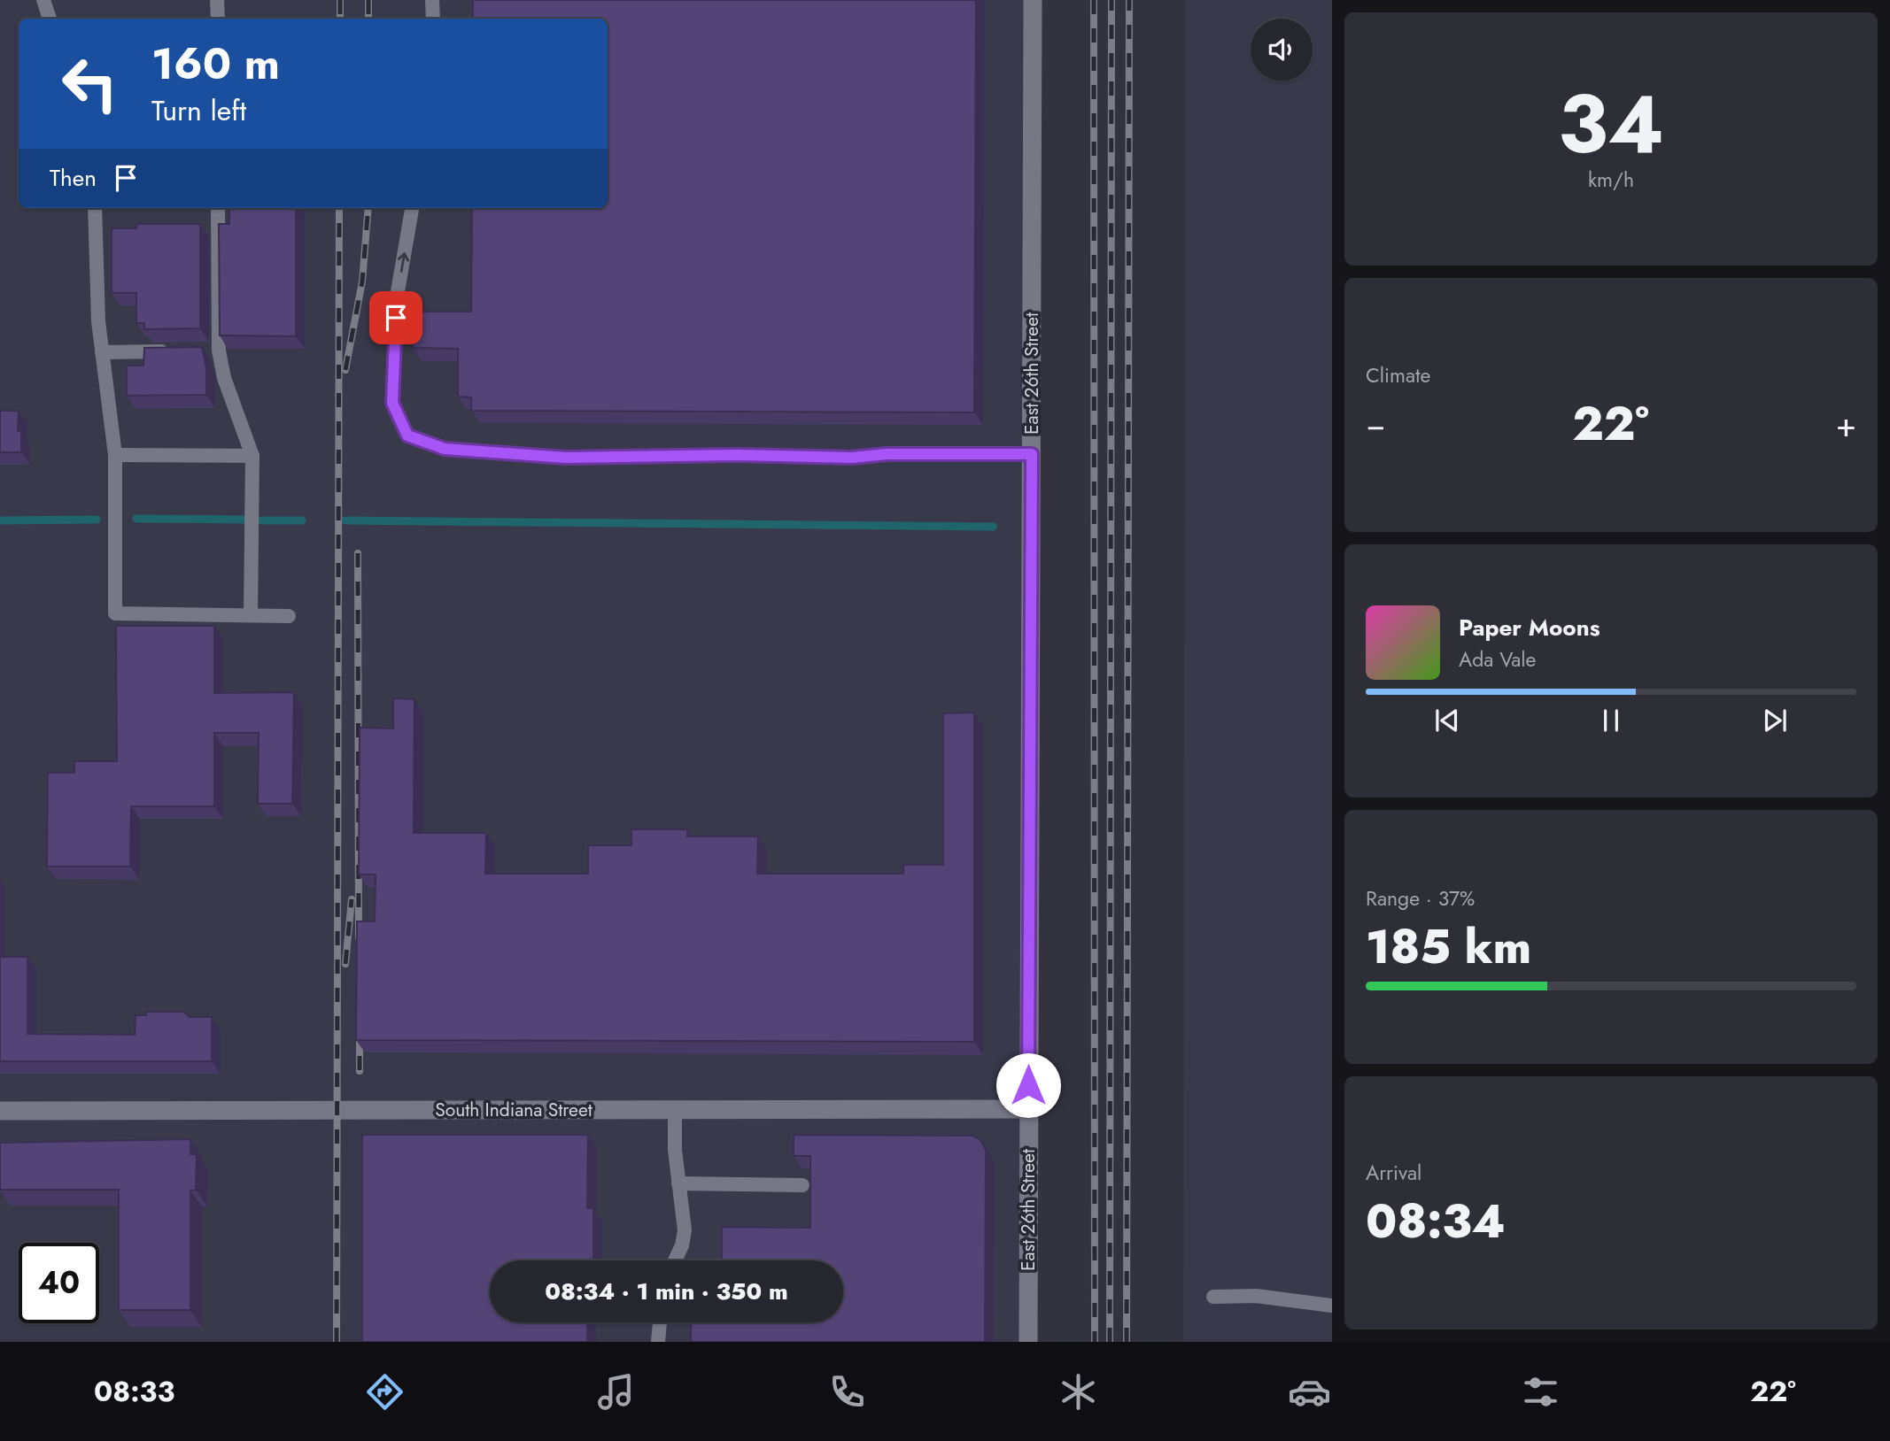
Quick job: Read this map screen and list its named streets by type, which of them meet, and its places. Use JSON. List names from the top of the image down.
{
  "streets": {
    "street": ["East 26th Street", "South Indiana Street"]
  },
  "crossings": [
    ["East 26th Street", "South Indiana Street"]
  ],
  "page": {
    "tile": [
      ["34", "km/h"],
      "Climate",
      ["Range · 37%", "185 km"],
      ["Arrival", "08:34"]
    ],
    "turn": ["160 m", "Turn left"],
    "then": "Then",
    "heat": ["−", "22°", "+"],
    "song": ["Paper Moons", "Ada Vale"],
    "limit": "40",
    "trip": "08:34 · 1 min · 350 m",
    "tabs": ["08:33", "22°"]
  }
}
